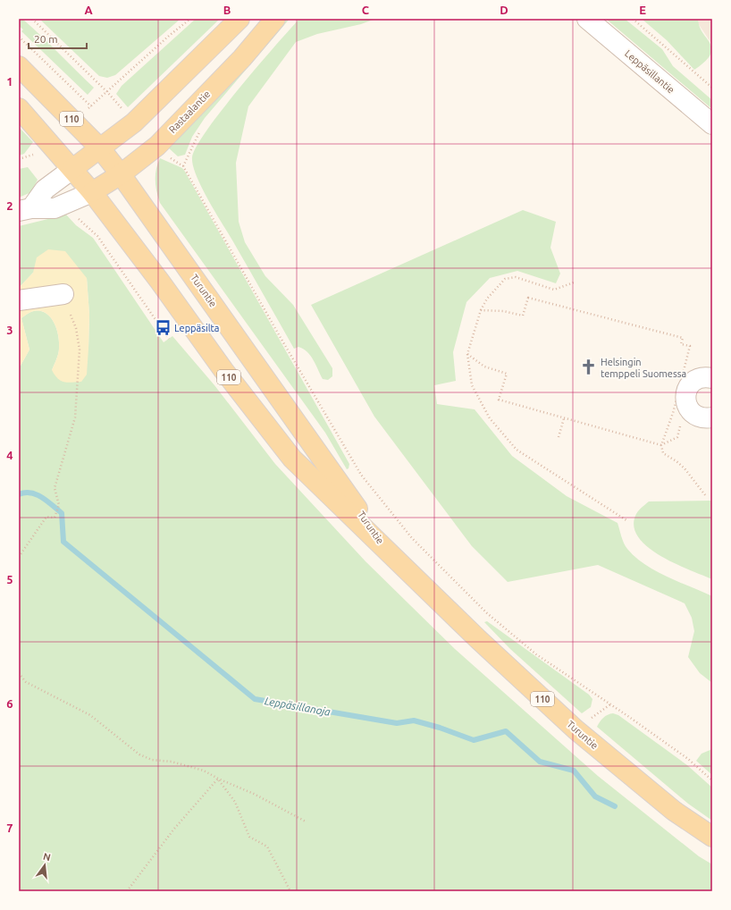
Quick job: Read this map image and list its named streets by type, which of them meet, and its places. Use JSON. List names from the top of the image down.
{
  "streets": {
    "main road": ["Rastaalantie", "110", "Turuntie"],
    "street": ["Leppäsillantie"]
  },
  "crossings": [
    ["Rastaalantie", "Turuntie"]
  ],
  "water": ["Leppäsillanoja"],
  "places": {
    "bus stop": ["Leppäsilta"],
    "church": ["Helsingin temppeli Suomessa"]
  },
  "scale_bar": "20 m",
  "north": "top",
  "grid": {
    "columns": [
      "A",
      "B",
      "C",
      "D",
      "E"
    ],
    "rows": [
      "1",
      "2",
      "3",
      "4",
      "5",
      "6",
      "7"
    ]
  }
}
